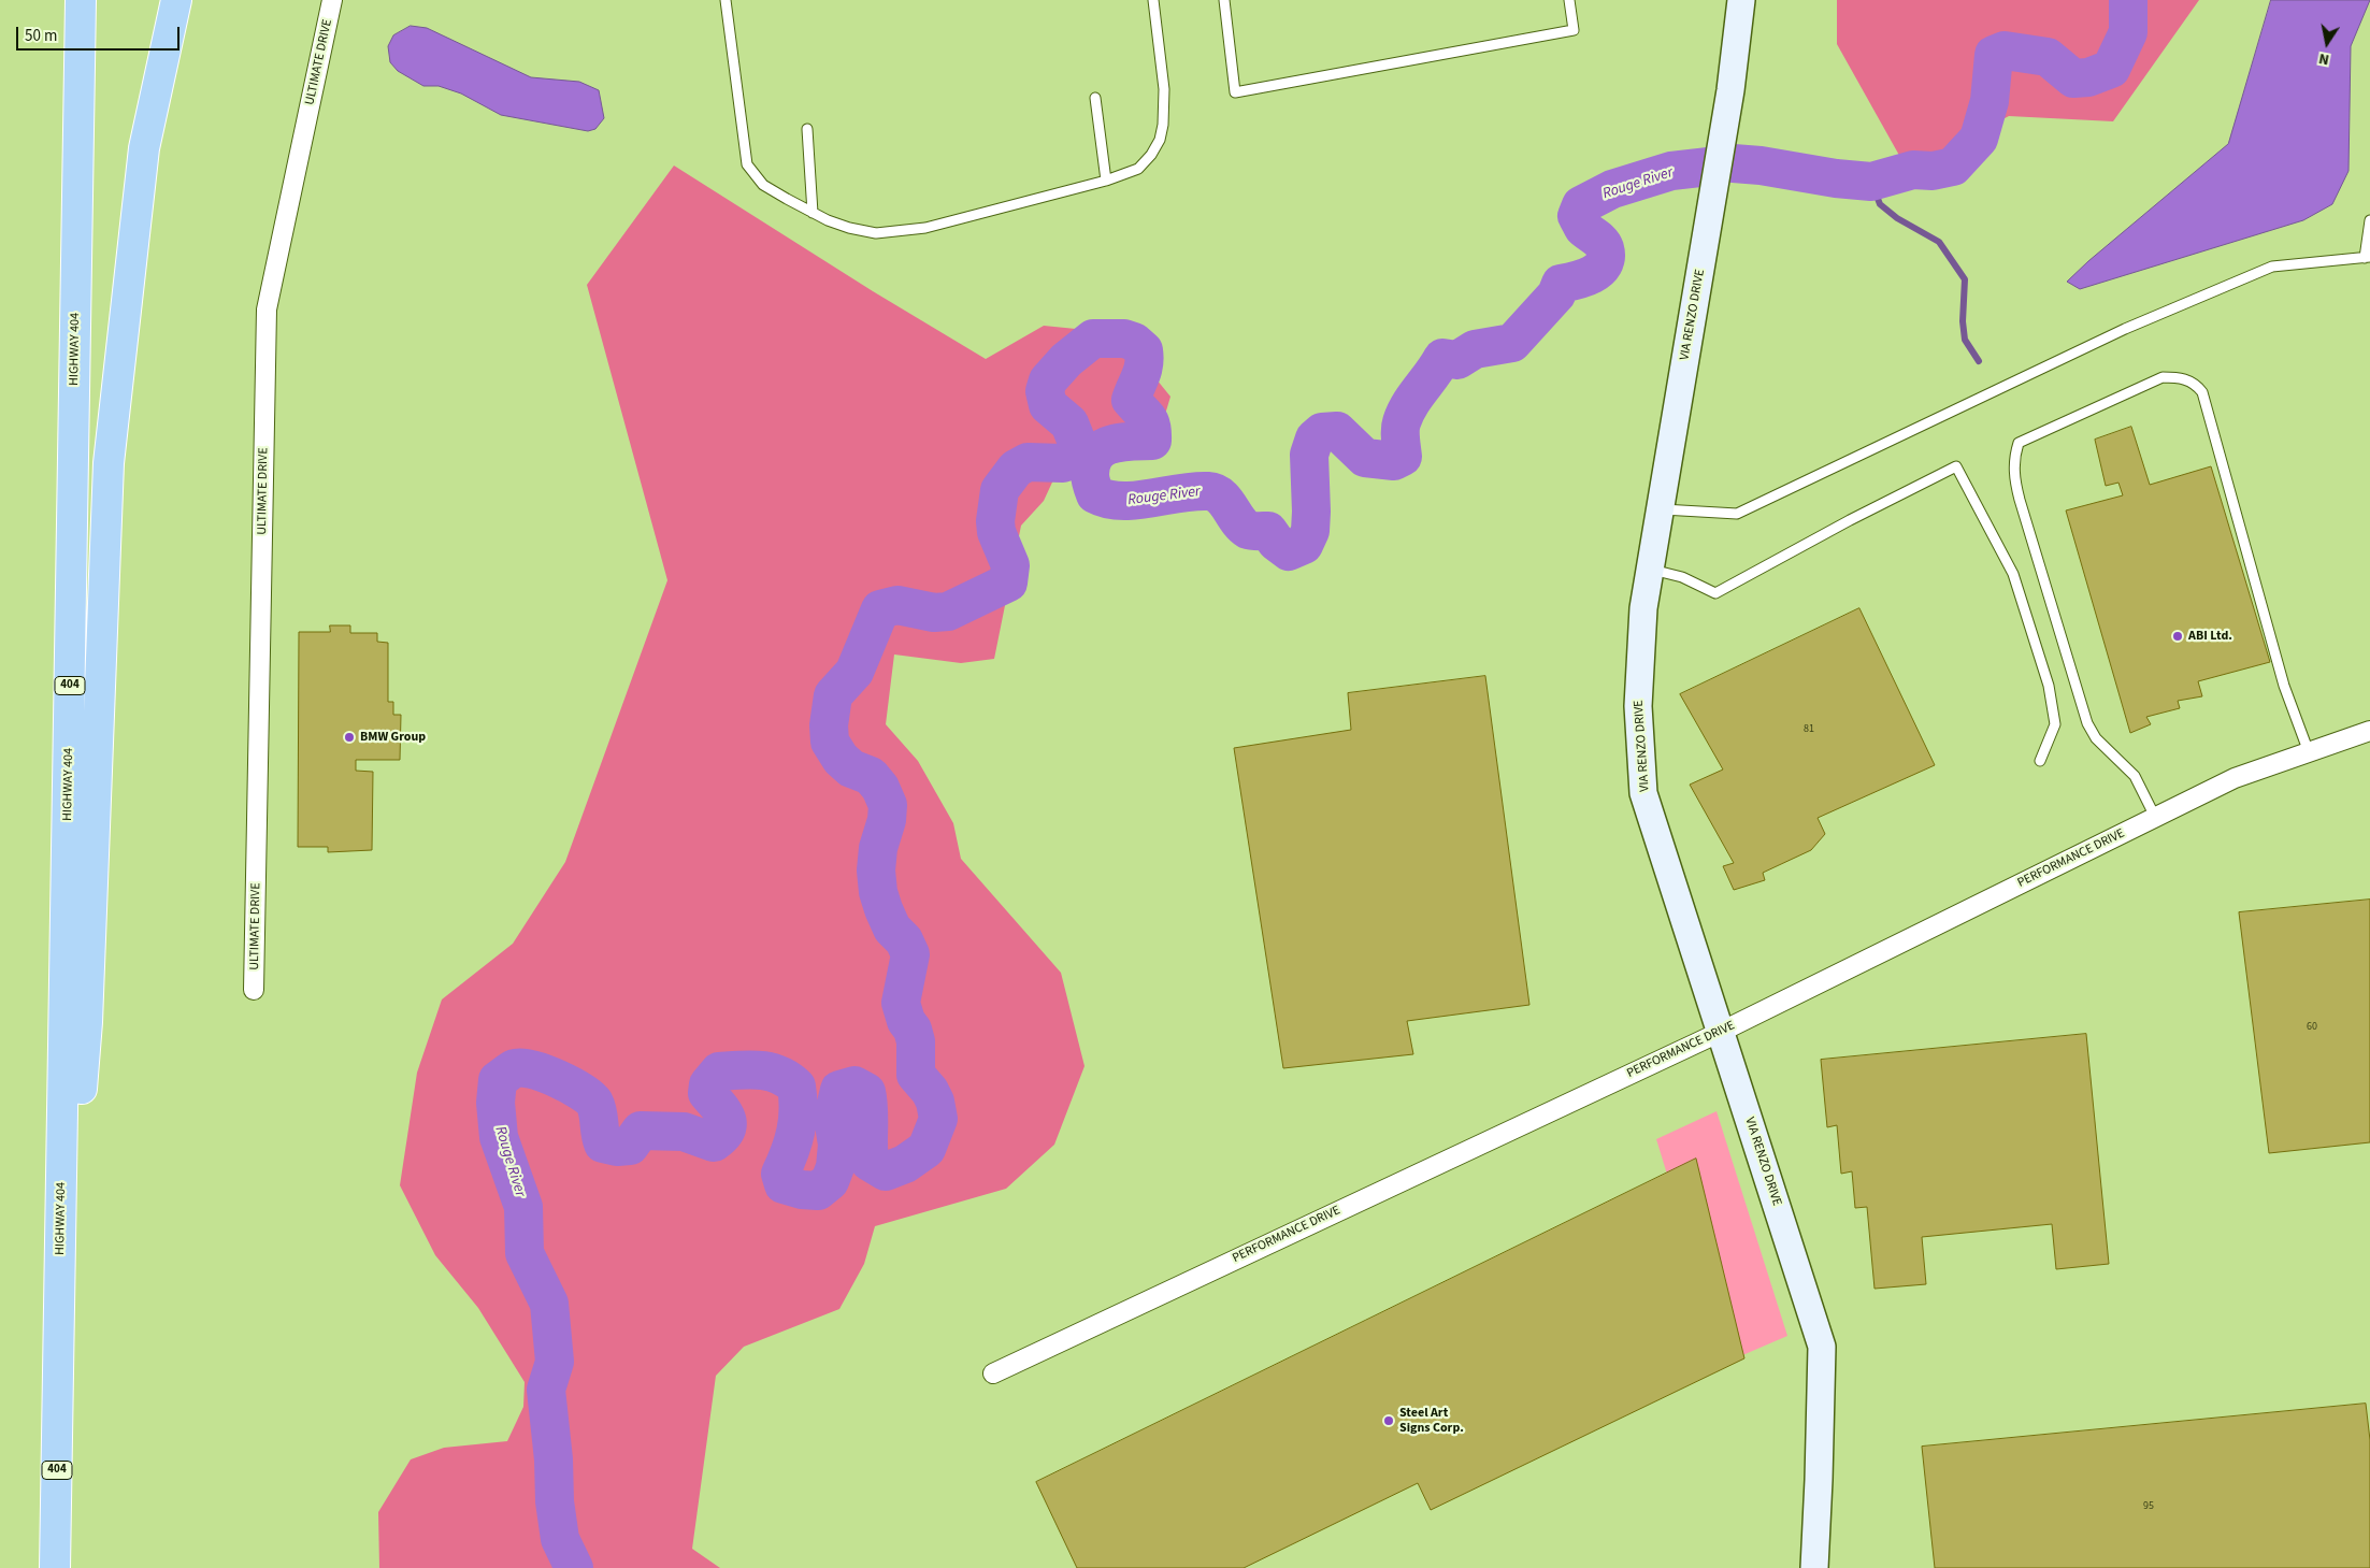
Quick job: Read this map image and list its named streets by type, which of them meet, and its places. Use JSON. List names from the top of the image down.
{
  "streets": {
    "highway": ["HIGHWAY 404", "404"],
    "street": ["ULTIMATE DRIVE", "VIA RENZO DRIVE", "PERFORMANCE DRIVE"]
  },
  "crossings": [
    ["VIA RENZO DRIVE", "PERFORMANCE DRIVE"]
  ],
  "water": ["Rouge River"],
  "places": ["ABI Ltd.", "BMW Group", "Steel Art Signs Corp."],
  "house_numbers": ["81", "60", "95"],
  "scale_bar": "50 m",
  "north": "bottom"
}
